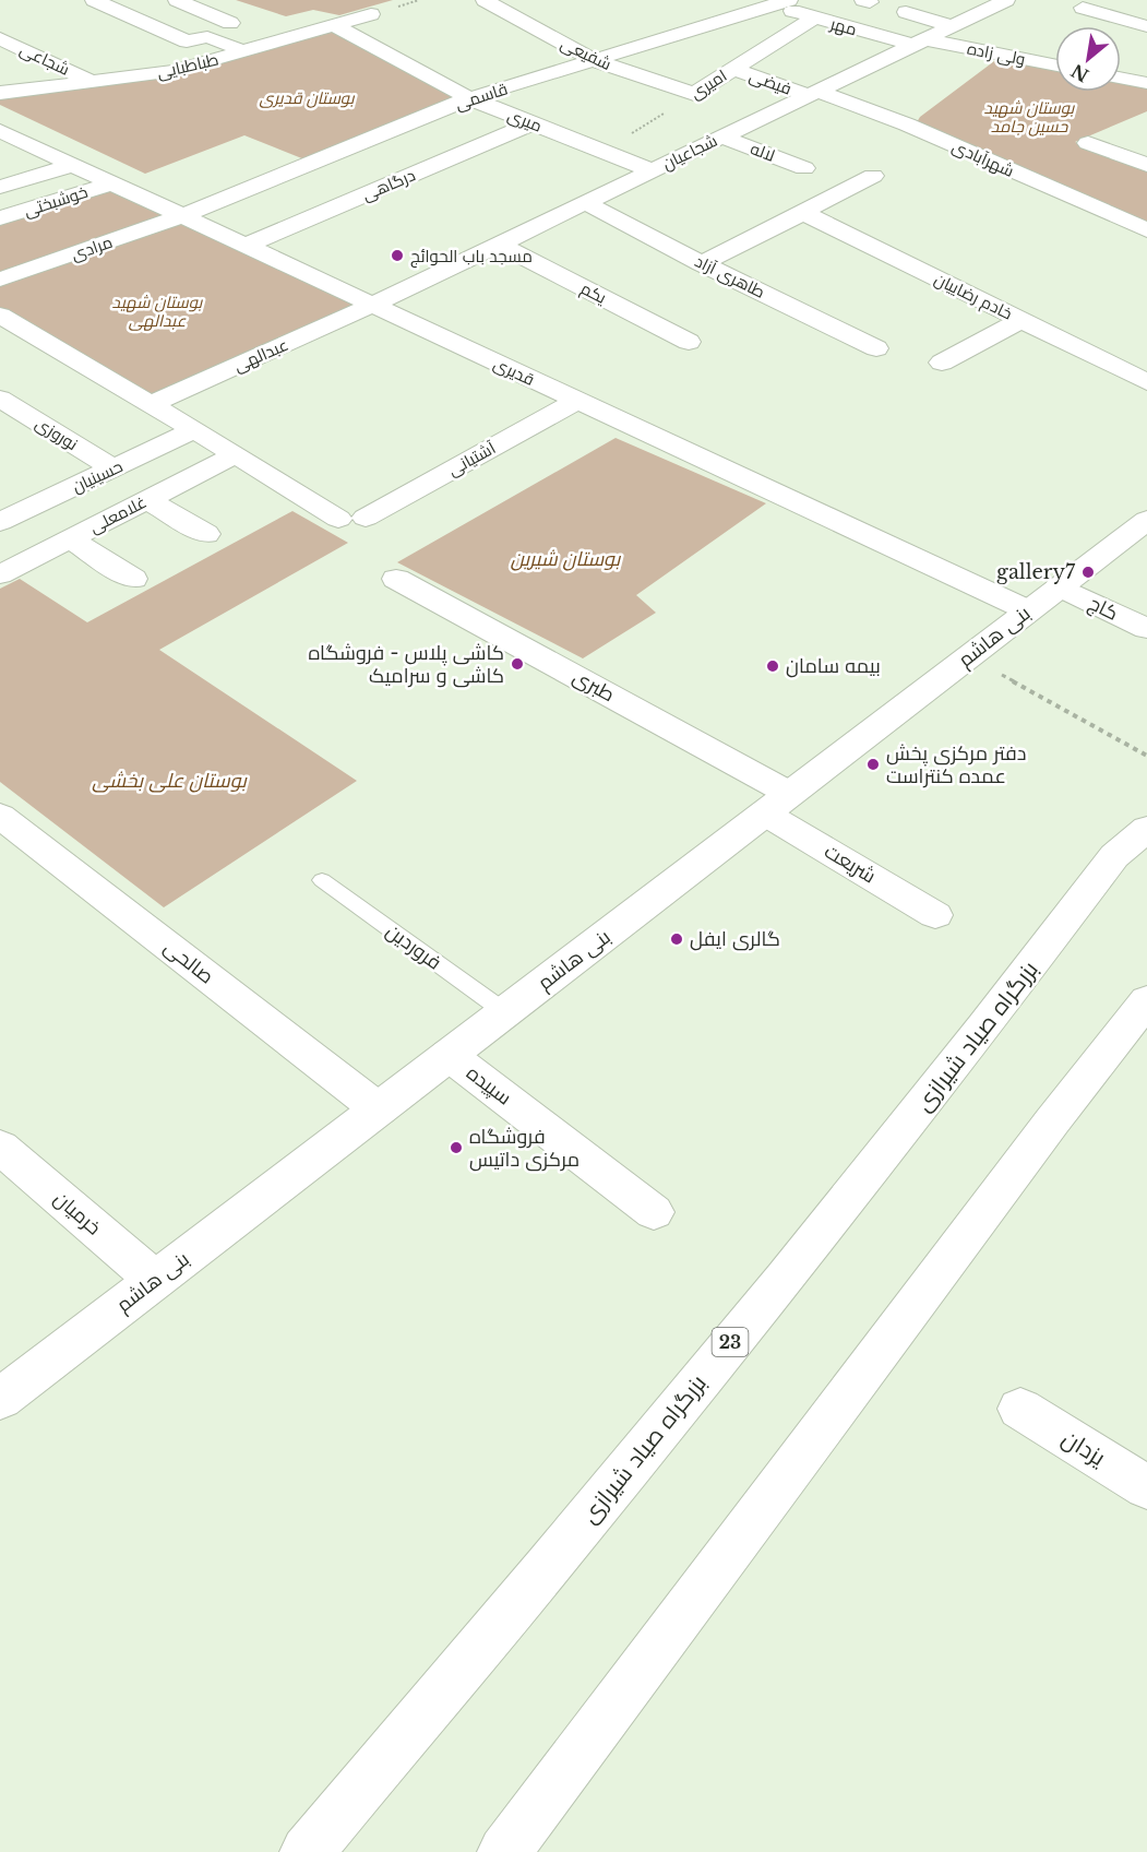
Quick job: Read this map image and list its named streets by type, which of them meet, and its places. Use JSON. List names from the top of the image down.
{
  "streets": {
    "main road": [
      "مهر",
      "شفیعی",
      "ولی زاده",
      "شجاعی",
      "طباطبایی",
      "فیضی",
      "امیری",
      "قاسمی",
      "میری",
      "شجاعیان",
      "لاله",
      "شهرآبادی",
      "درگاهی",
      "خوشبختی",
      "مرادی",
      "طاهری آزاد",
      "یکم",
      "خادم رضاییان",
      "عبدالهی",
      "قدیری",
      "نوروزی",
      "آشتیانی",
      "حسینیان",
      "غلامعلی",
      "کاج",
      "بنی هاشم",
      "طبری",
      "شریعت",
      "صالحی",
      "بزرگراه صیاد شیرازی",
      "سپیده",
      "خرمیان",
      "23",
      "یزدان"
    ],
    "lane": ["فروردین"]
  },
  "crossings": [
    ["مهر", "ولی زاده"],
    ["مهر", "امیری"],
    ["مهر", "قاسمی"],
    ["مهر", "شجاعیان"],
    ["شفیعی", "امیری"],
    ["شفیعی", "قاسمی"],
    ["ولی زاده", "شجاعیان"],
    ["شجاعی", "طباطبایی"],
    ["طباطبایی", "میری"],
    ["فیضی", "امیری"],
    ["فیضی", "شجاعیان"],
    ["فیضی", "شهرآبادی"],
    ["امیری", "میری"],
    ["قاسمی", "میری"],
    ["قاسمی", "مرادی"],
    ["قاسمی", "قدیری"],
    ["میری", "شجاعیان"],
    ["میری", "درگاهی"],
    ["شجاعیان", "لاله"],
    ["شجاعیان", "شهرآبادی"],
    ["شجاعیان", "طاهری آزاد"],
    ["شجاعیان", "یکم"],
    ["شجاعیان", "عبدالهی"],
    ["شجاعیان", "قدیری"],
    ["درگاهی", "قدیری"],
    ["خوشبختی", "قدیری"],
    ["مرادی", "قدیری"],
    ["عبدالهی", "قدیری"],
    ["قدیری", "آشتیانی"],
    ["قدیری", "بنی هاشم"],
    ["نوروزی", "حسینیان"],
    ["کاج", "بنی هاشم"],
    ["بنی هاشم", "طبری"],
    ["بنی هاشم", "شریعت"],
    ["بنی هاشم", "فروردین"],
    ["بنی هاشم", "صالحی"],
    ["بنی هاشم", "سپیده"],
    ["بنی هاشم", "خرمیان"],
    ["طبری", "شریعت"]
  ],
  "parks": [
    "بوستان قدیری",
    "بوستان شهید حسین جامد",
    "بوستان شهید عبدالهی",
    "بوستان شیرین",
    "بوستان علی بخشی"
  ],
  "places": [
    "مسجد باب الحوائج",
    "gallery7",
    "کاشی پلاس - فروشگاه کاشی و سرامیک",
    "بیمه سامان",
    "دفتر مرکزی پخش عمده کنتراست",
    "گالری ایفل",
    "فروشگاه مرکزی داتیس"
  ],
  "north": "bottom left"
}
